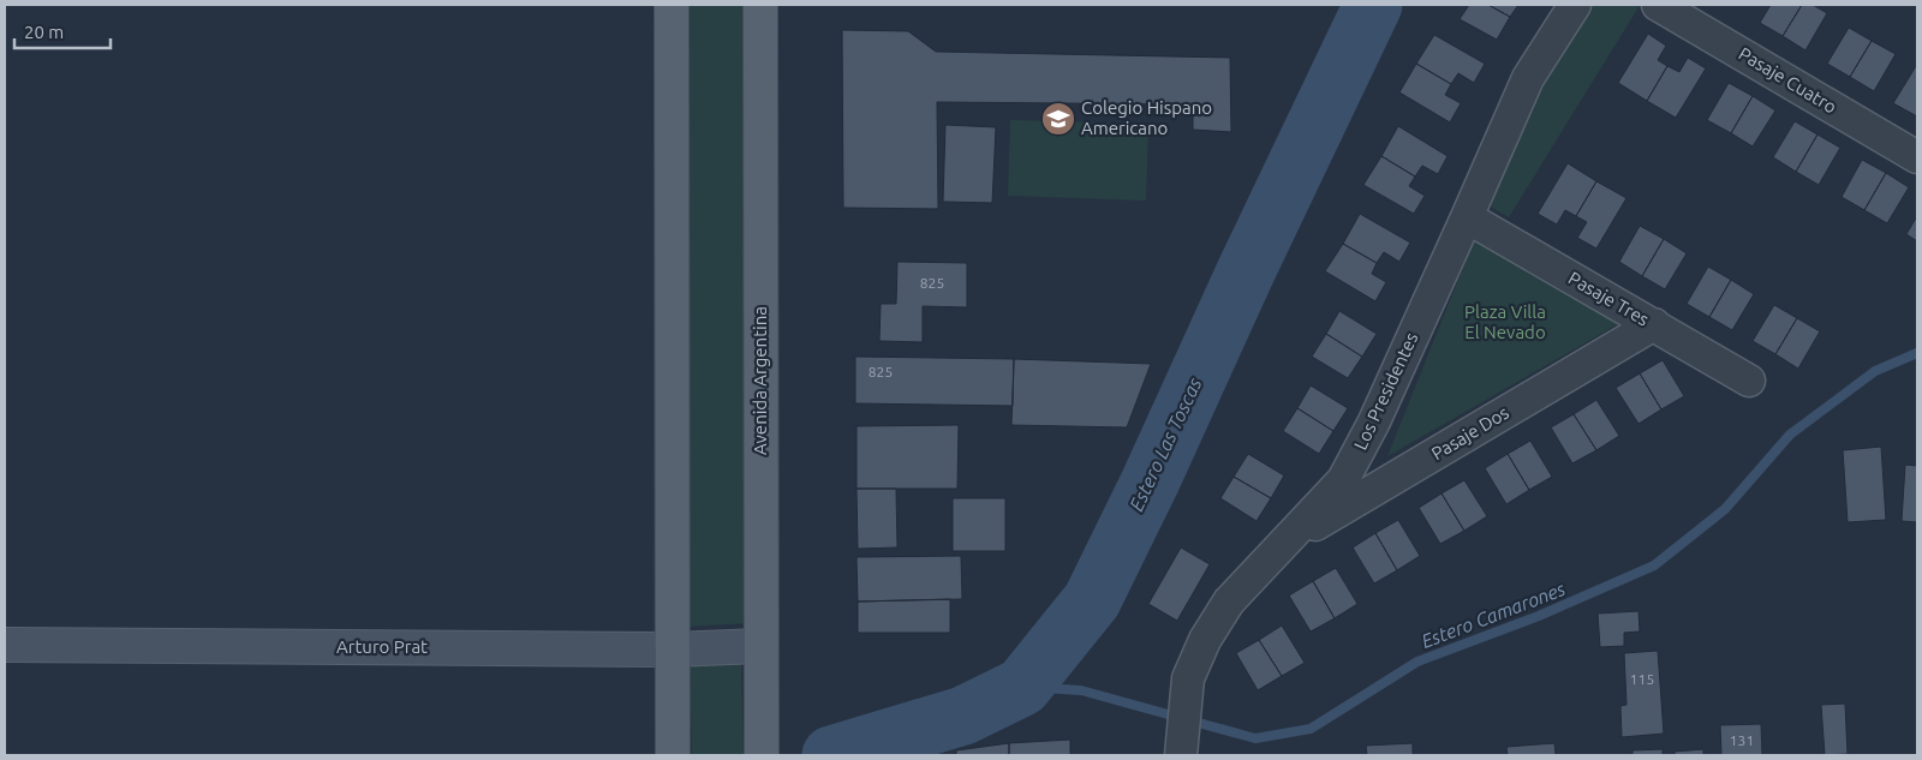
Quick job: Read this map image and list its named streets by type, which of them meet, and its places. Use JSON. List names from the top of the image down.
{
  "streets": {
    "main road": ["Avenida Argentina"],
    "street": [
      "Pasaje Cuatro",
      "Pasaje Tres",
      "Los Presidentes",
      "Pasaje Dos",
      "Arturo Prat"
    ]
  },
  "crossings": [
    ["Pasaje Tres", "Los Presidentes"],
    ["Pasaje Tres", "Pasaje Dos"],
    ["Avenida Argentina", "Arturo Prat"],
    ["Los Presidentes", "Pasaje Dos"]
  ],
  "water": ["Estero Las Toscas", "Estero Camarones"],
  "parks": ["Plaza Villa El Nevado"],
  "places": {
    "school or university": ["Colegio Hispano Americano"]
  },
  "house_numbers": [
    "825",
    "825",
    "115",
    "131"
  ],
  "scale_bar": "20 m"
}
